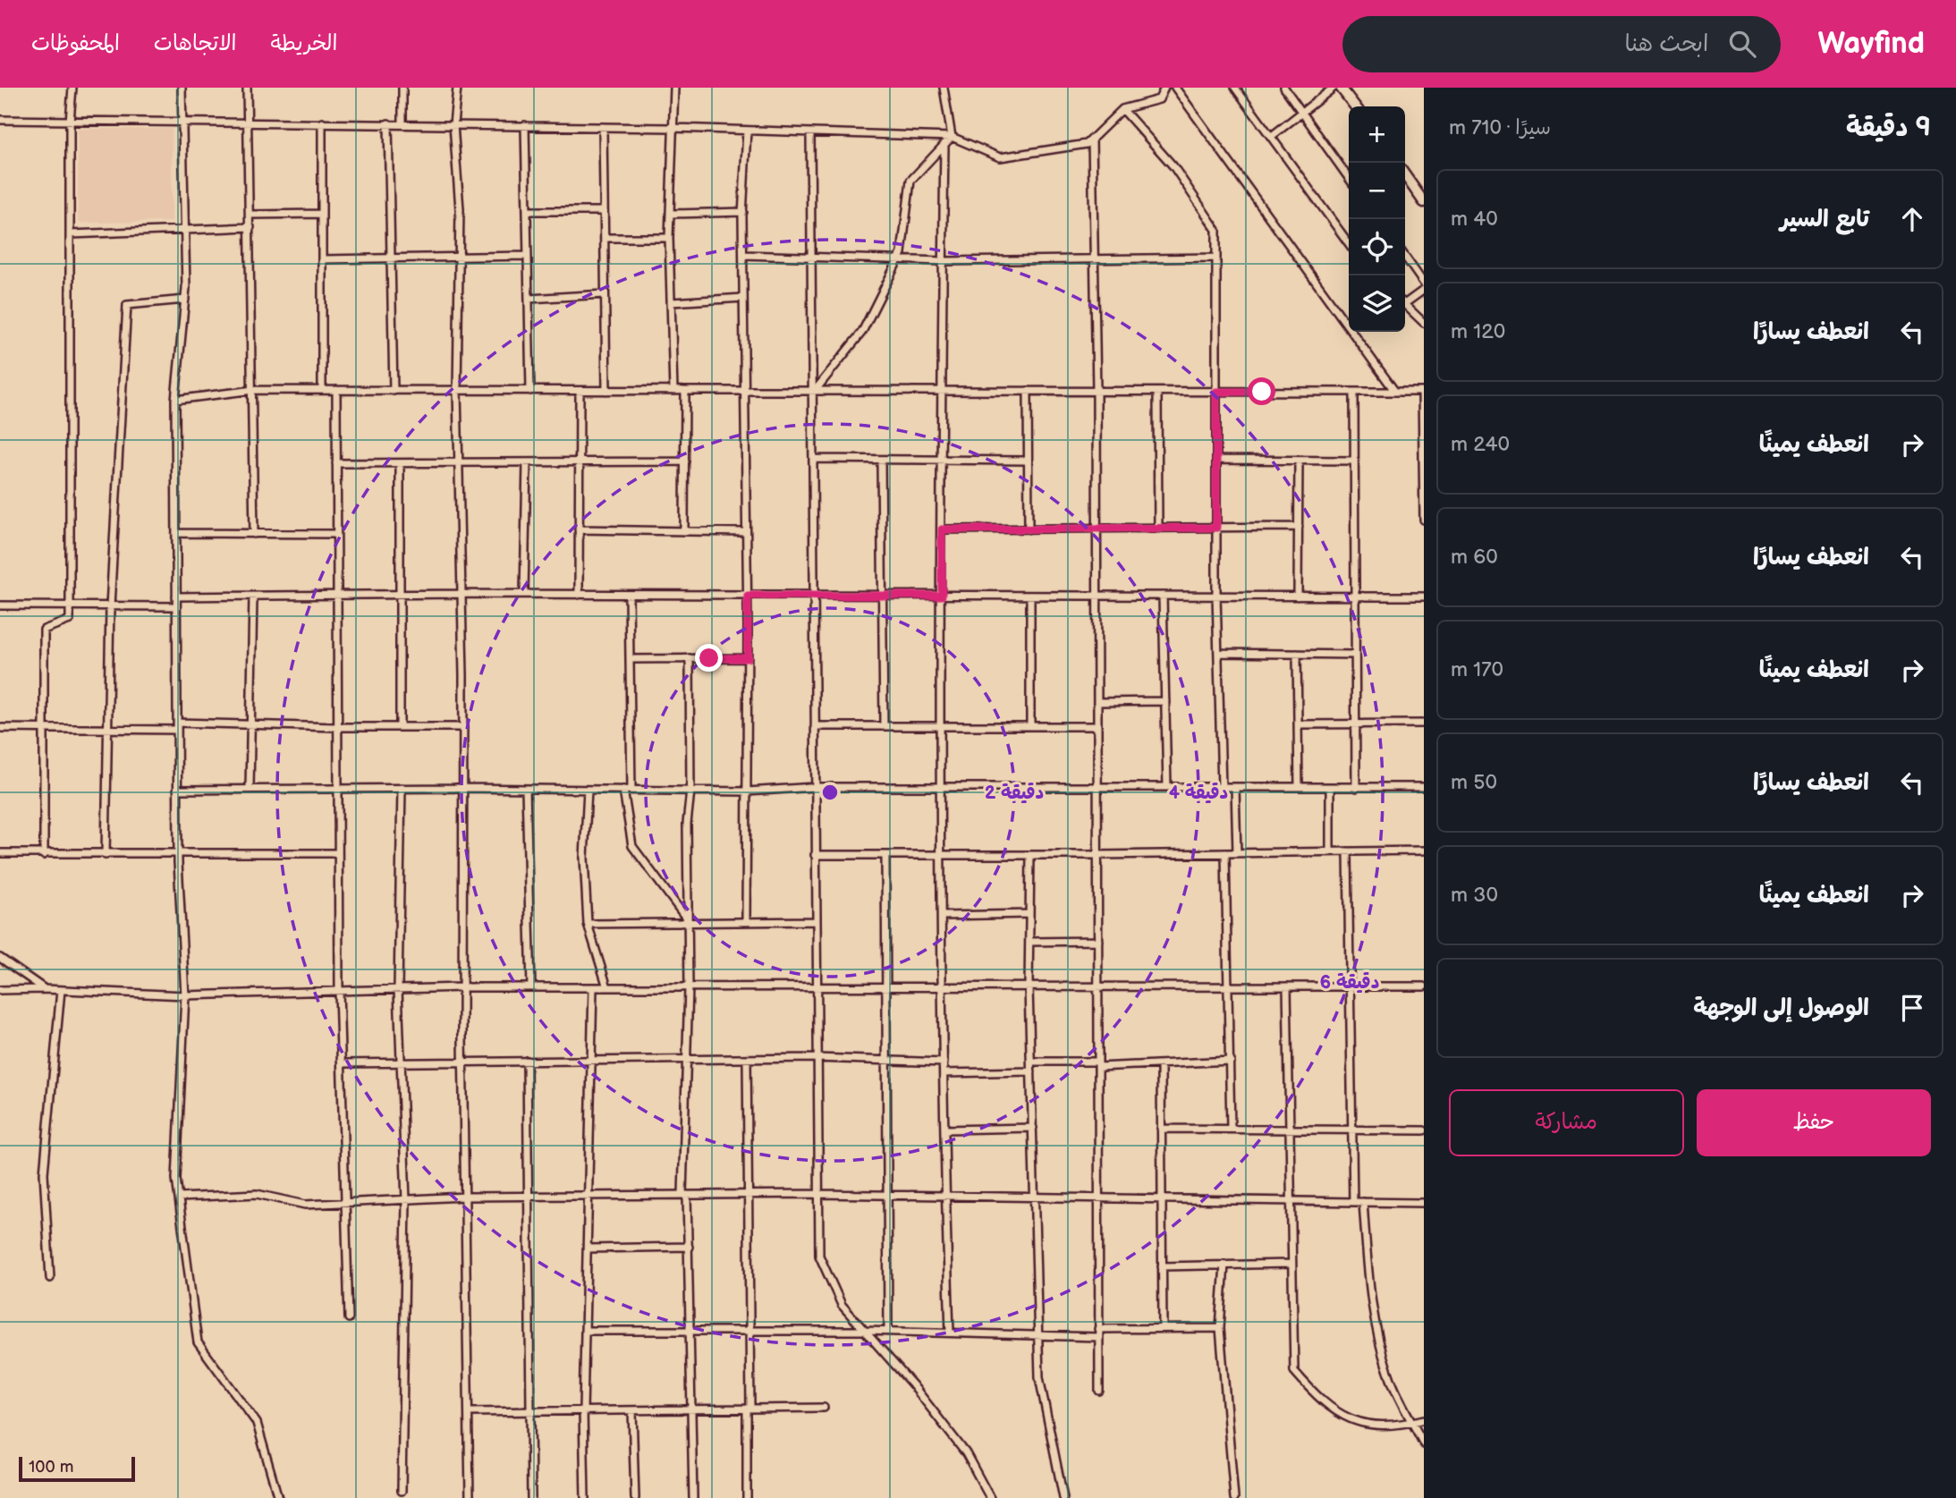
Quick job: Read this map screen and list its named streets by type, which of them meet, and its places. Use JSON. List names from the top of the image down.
{
  "scale_bar": "100 m",
  "page": {
    "header": "Wayfind",
    "search": "ابحث هنا",
    "nav": ["الخريطة", "الاتجاهات", "المحفوظات"],
    "heading": ["9 دقيقة", "سيرًا · 710 m"],
    "map_buttons": ["+", "−"],
    "list": [
      ["تابع السير", "40 m"],
      ["انعطف يسارًا", "120 m"],
      ["انعطف يمينًا", "240 m"],
      ["انعطف يسارًا", "60 m"],
      ["انعطف يمينًا", "170 m"],
      ["انعطف يسارًا", "50 m"],
      ["انعطف يمينًا", "30 m"],
      "الوصول إلى الوجهة"
    ],
    "buttons": ["حفظ", "مشاركة"],
    "scale": "100 m"
  },
  "rings": ["2 دقيقة", "4 دقيقة", "6 دقيقة"]
}
